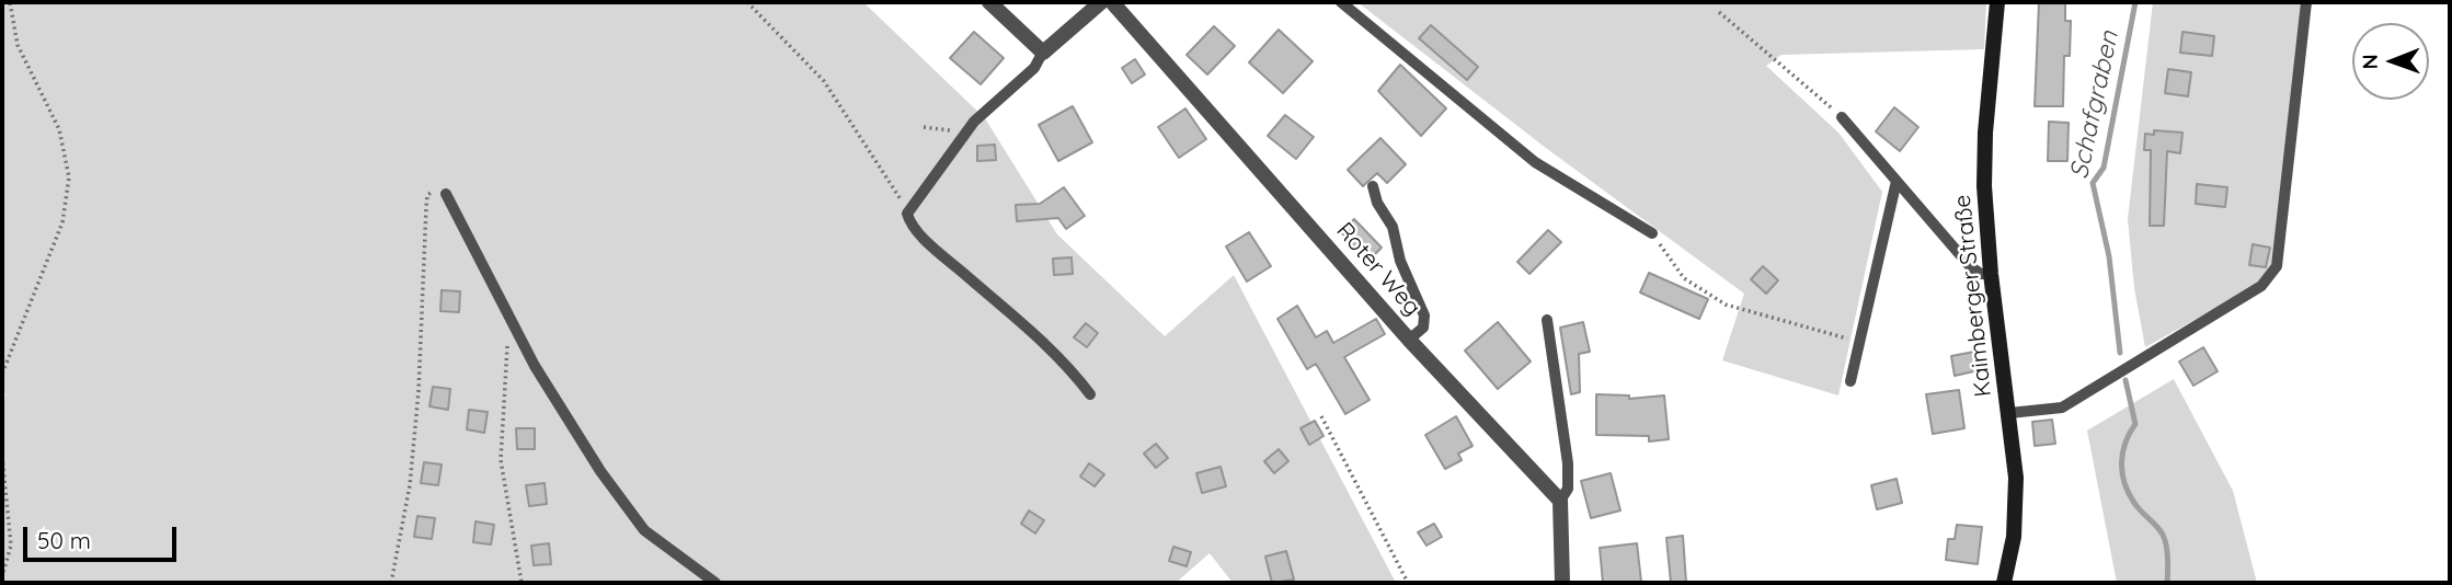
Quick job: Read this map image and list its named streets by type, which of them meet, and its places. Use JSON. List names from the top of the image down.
{
  "streets": {
    "main road": ["Kaimberger Straße"],
    "street": ["Roter Weg"]
  },
  "water": ["Schafgraben"],
  "scale_bar": "50 m",
  "north": "left"
}
